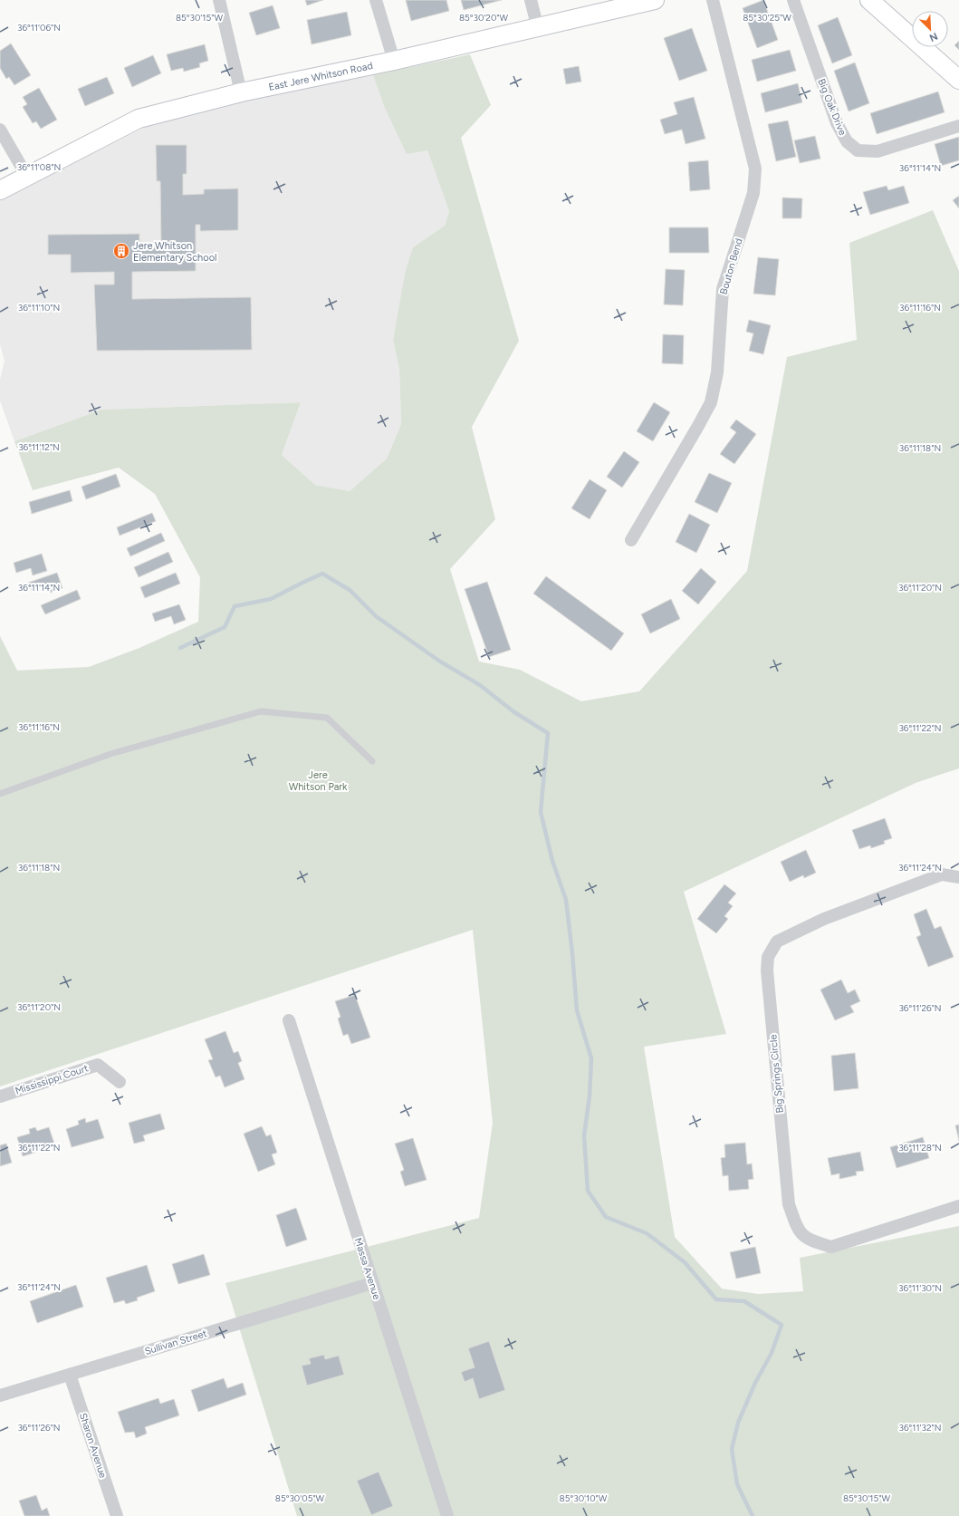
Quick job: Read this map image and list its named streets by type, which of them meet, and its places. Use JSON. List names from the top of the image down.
{
  "streets": {
    "street": [
      "East Jere Whitson Road",
      "Big Oak Drive",
      "Bouton Bend",
      "Big Springs Circle",
      "Mississippi Court",
      "Massa Avenue",
      "Sullivan Street",
      "Sharon Avenue"
    ]
  },
  "crossings": [
    ["Massa Avenue", "Sullivan Street"],
    ["Sullivan Street", "Sharon Avenue"]
  ],
  "parks": ["Jere Whitson Park"],
  "places": {
    "building": ["Jere Whitson Elementary School"]
  },
  "north": "bottom right",
  "coordinates": [
    "85°30'15\"W",
    "85°30'20\"W",
    "85°30'25\"W",
    "36°11'06\"N",
    "36°11'08\"N",
    "36°11'14\"N",
    "36°11'10\"N",
    "36°11'16\"N",
    "36°11'12\"N",
    "36°11'18\"N",
    "36°11'20\"N",
    "36°11'22\"N",
    "36°11'24\"N",
    "36°11'26\"N",
    "36°11'28\"N",
    "36°11'30\"N",
    "36°11'32\"N",
    "85°30'05\"W",
    "85°30'10\"W"
  ]
}
